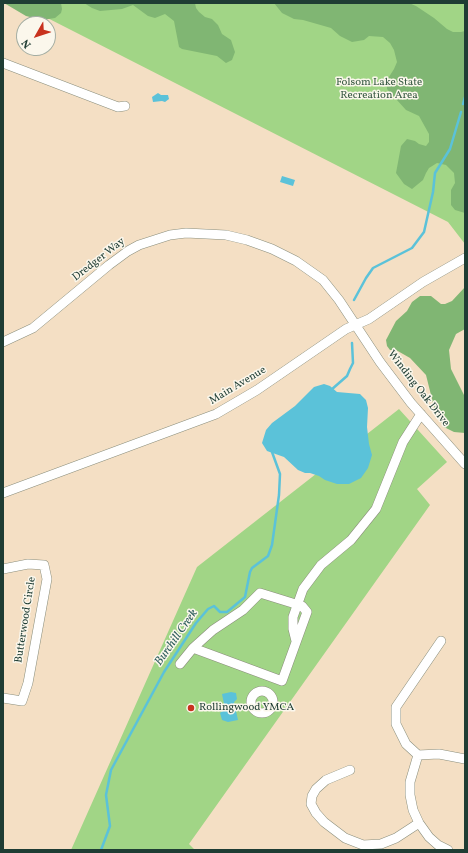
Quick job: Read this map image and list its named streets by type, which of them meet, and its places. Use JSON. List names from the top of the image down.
{
  "streets": {
    "street": [
      "Dredger Way",
      "Main Avenue",
      "Winding Oak Drive",
      "Butterwood Circle"
    ]
  },
  "crossings": [
    ["Dredger Way", "Main Avenue"],
    ["Dredger Way", "Winding Oak Drive"],
    ["Main Avenue", "Winding Oak Drive"]
  ],
  "water": ["Burchill Creek"],
  "parks": ["Folsom Lake State Recreation Area"],
  "places": ["Rollingwood YMCA"],
  "north": "bottom left"
}
